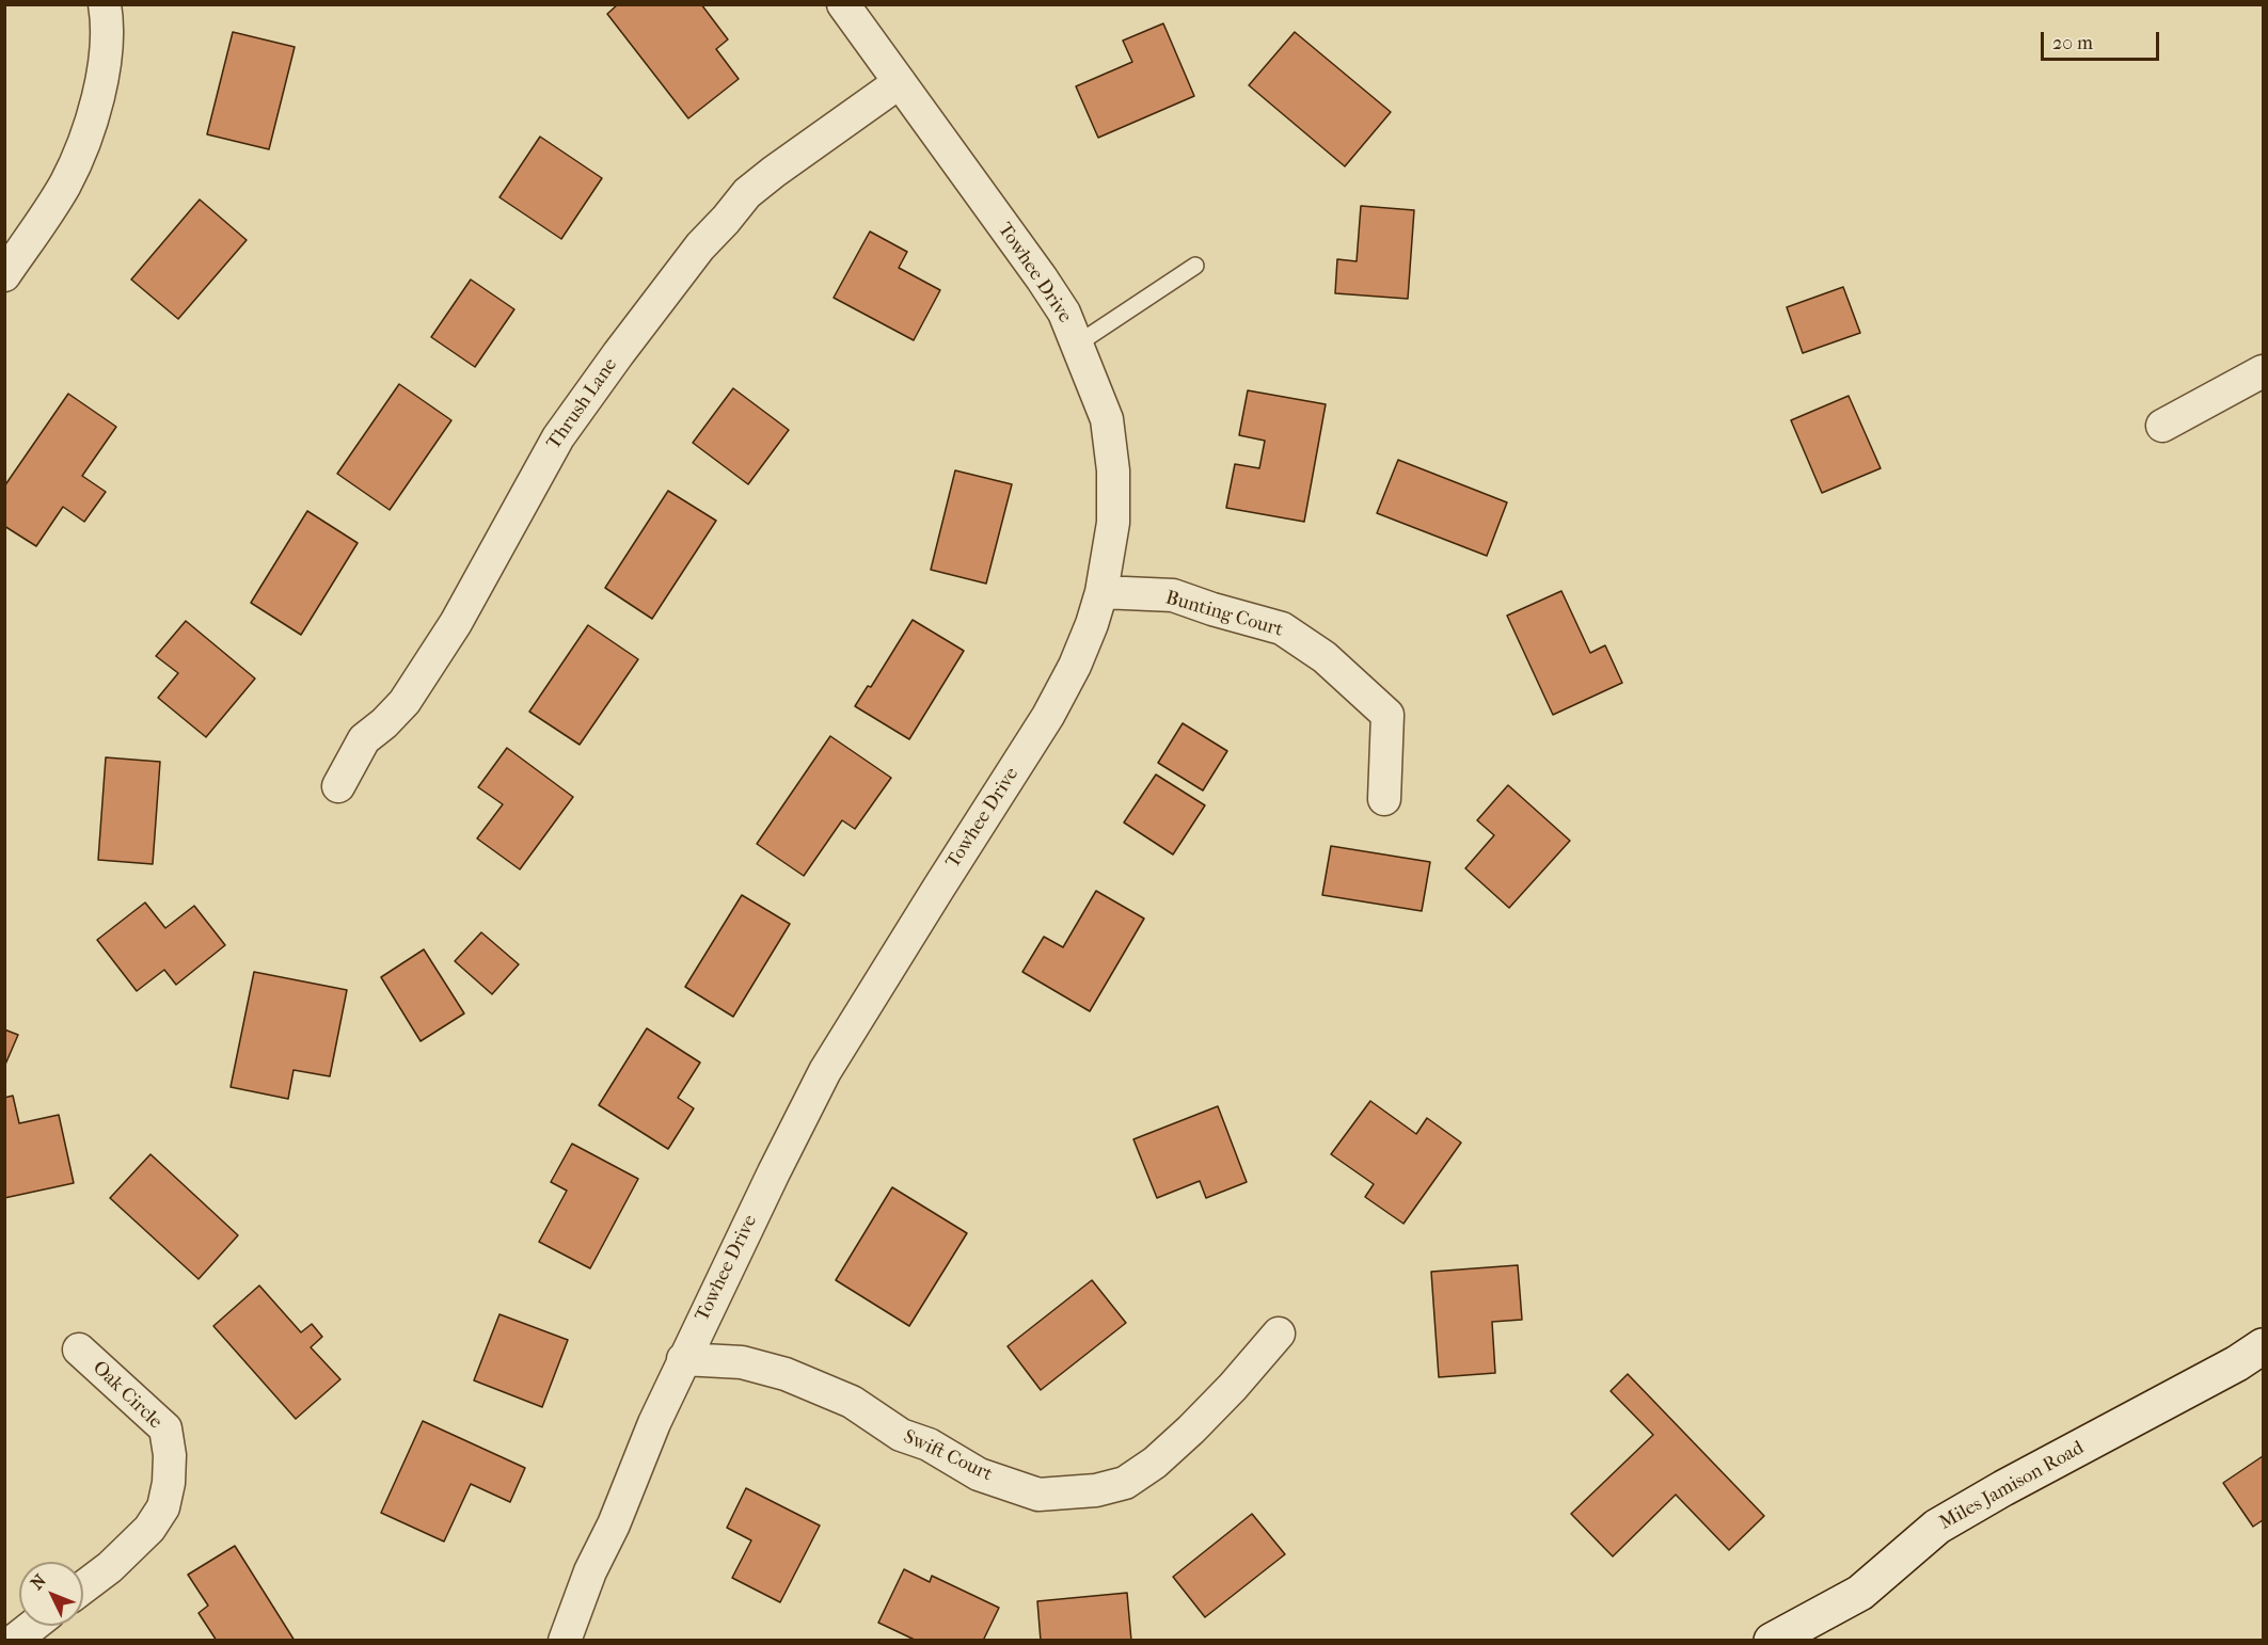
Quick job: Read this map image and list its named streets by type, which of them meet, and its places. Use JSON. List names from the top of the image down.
{
  "streets": {
    "main road": ["Miles Jamison Road"],
    "street": [
      "Towhee Drive",
      "Thrush Lane",
      "Bunting Court",
      "Oak Circle",
      "Swift Court"
    ]
  },
  "crossings": [
    ["Towhee Drive", "Thrush Lane"],
    ["Towhee Drive", "Bunting Court"],
    ["Towhee Drive", "Swift Court"]
  ],
  "scale_bar": "20 m",
  "north": "top left"
}
